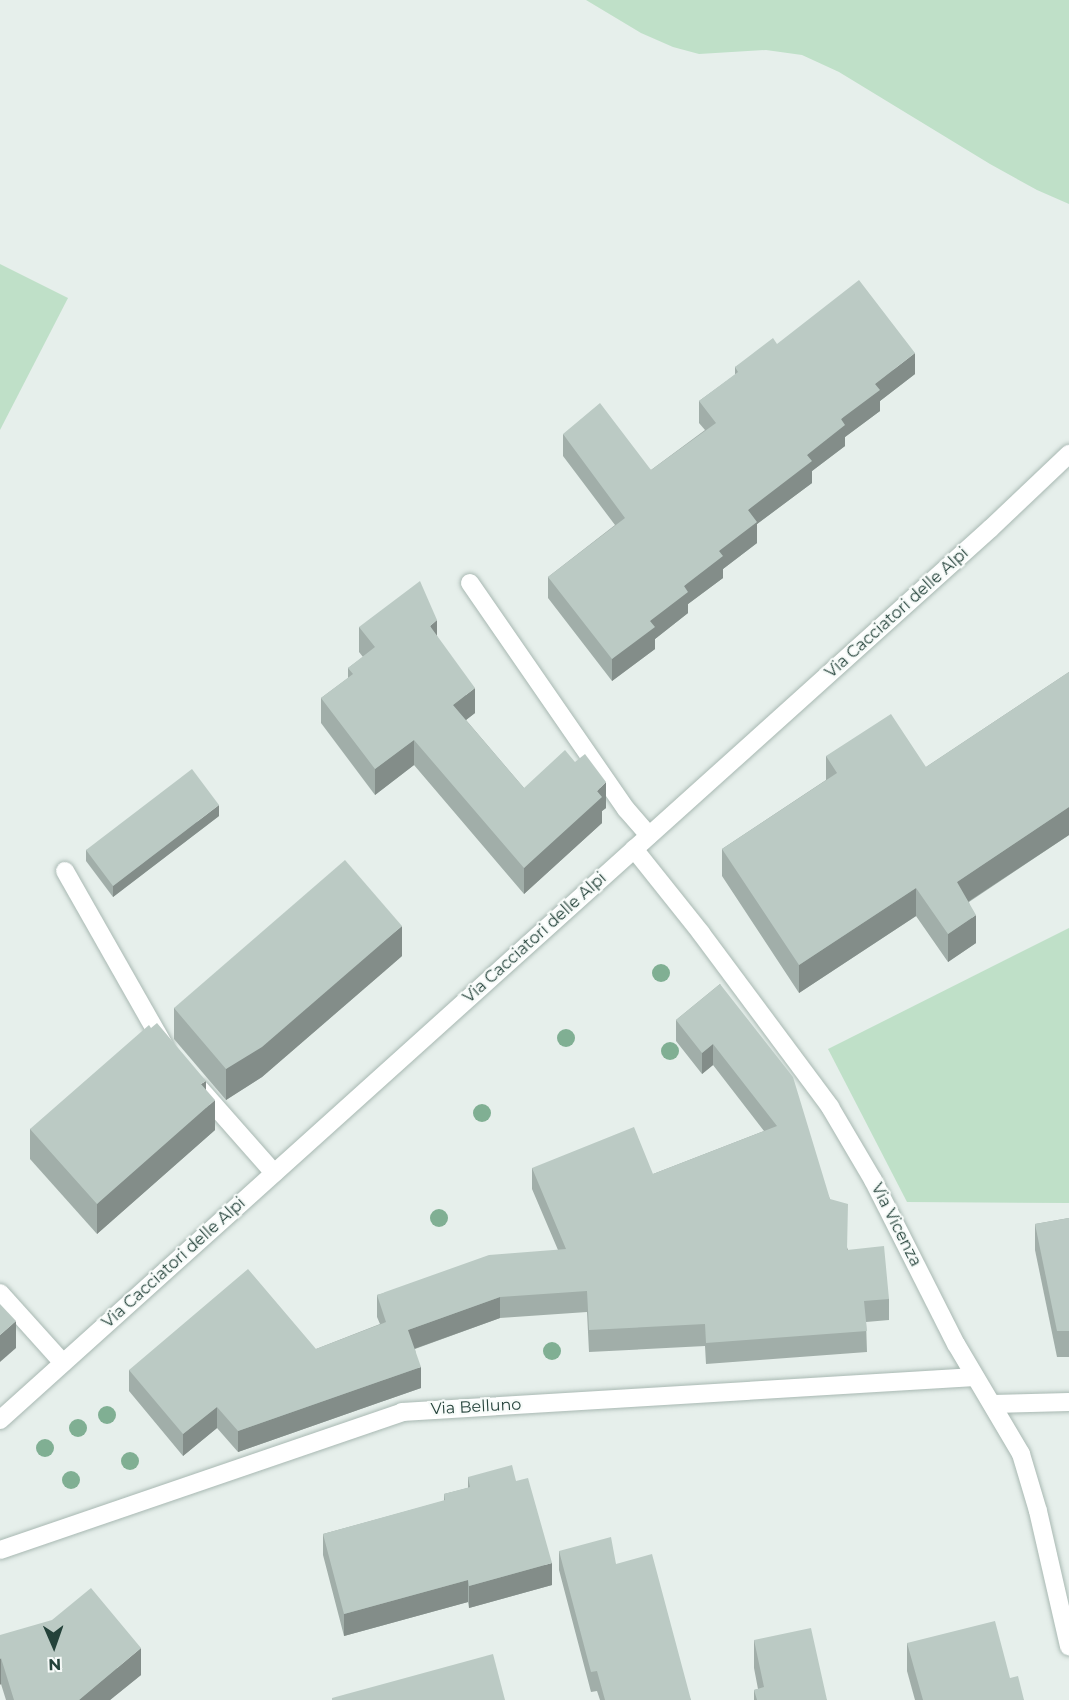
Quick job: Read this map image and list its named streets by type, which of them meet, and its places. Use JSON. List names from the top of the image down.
{
  "streets": {
    "street": ["Via Cacciatori delle Alpi", "Via Vicenza", "Via Belluno"]
  },
  "crossings": [
    ["Via Cacciatori delle Alpi", "Via Vicenza"],
    ["Via Vicenza", "Via Belluno"]
  ],
  "north": "bottom"
}
